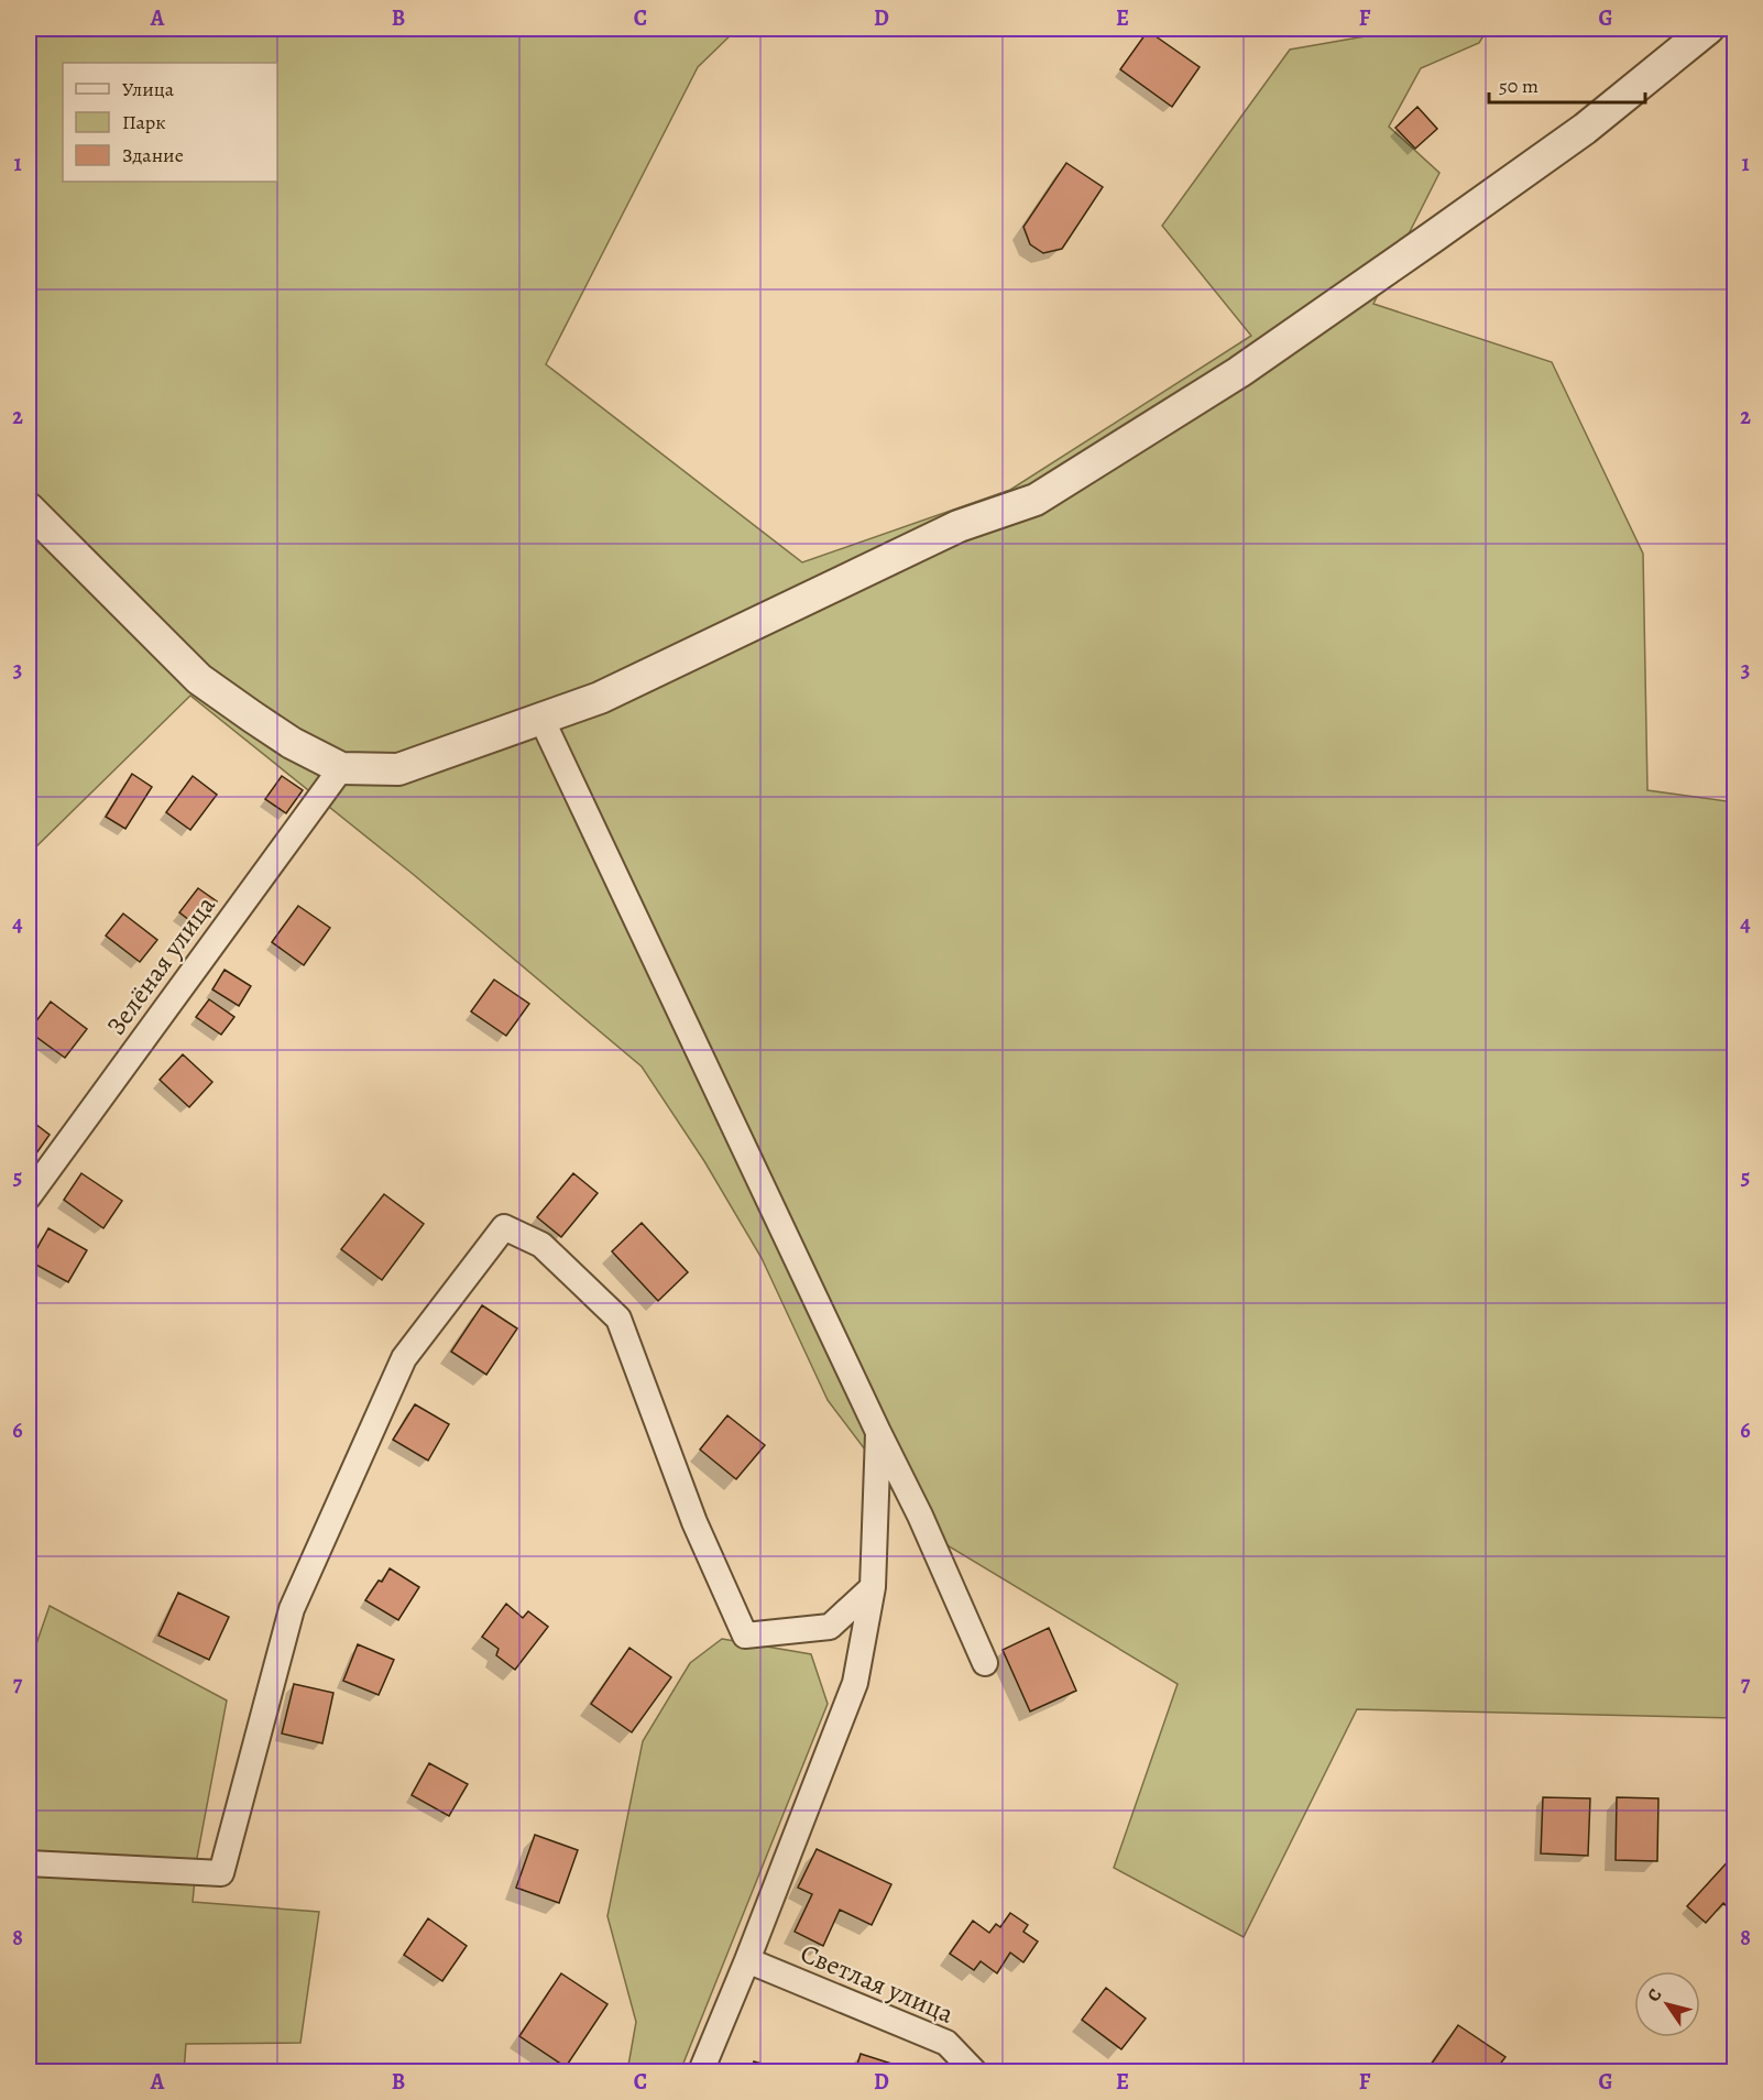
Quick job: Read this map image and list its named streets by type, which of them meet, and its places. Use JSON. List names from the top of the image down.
{
  "streets": {
    "street": ["Зелёная улица", "Светлая улица"]
  },
  "legend": ["Улица", "Парк", "Здание"],
  "scale_bar": "50 m",
  "north": "top left",
  "grid": {
    "columns": [
      "A",
      "B",
      "C",
      "D",
      "E",
      "F",
      "G"
    ],
    "rows": [
      "1",
      "2",
      "3",
      "4",
      "5",
      "6",
      "7",
      "8"
    ]
  }
}
